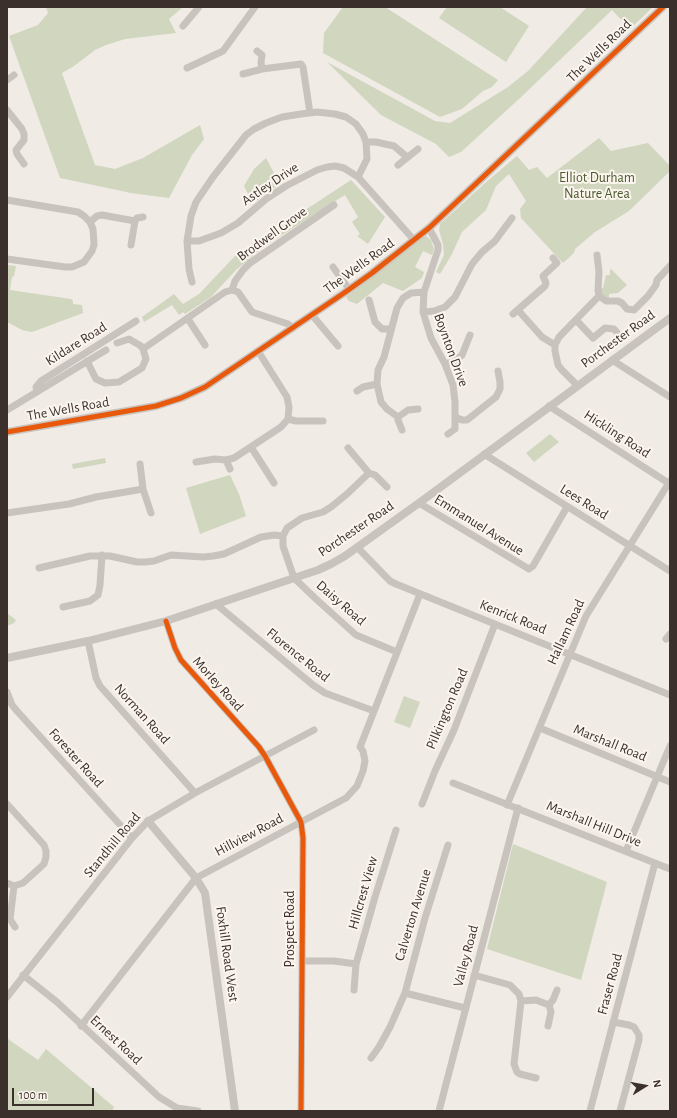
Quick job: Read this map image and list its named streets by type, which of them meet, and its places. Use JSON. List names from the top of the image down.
{
  "streets": {
    "street": [
      "The Wells Road",
      "Astley Drive",
      "Brodwell Grove",
      "Porchester Road",
      "Kildare Road",
      "Boynton Drive",
      "Hickling Road",
      "Lees Road",
      "Emmanuel Avenue",
      "Daisy Road",
      "Kenrick Road",
      "Hallam Road",
      "Florence Road",
      "Morley Road",
      "Pilkington Road",
      "Norman Road",
      "Marshall Road",
      "Forester Road",
      "Marshall Hill Drive",
      "Hillview Road",
      "Standhill Road",
      "Hillcrest View",
      "Calverton Avenue",
      "Prospect Road",
      "Foxhill Road West",
      "Valley Road",
      "Fraser Road",
      "Ernest Road"
    ]
  },
  "crossings": [
    ["The Wells Road", "Astley Drive"],
    ["The Wells Road", "Boynton Drive"],
    ["Porchester Road", "Hickling Road"],
    ["Porchester Road", "Lees Road"],
    ["Porchester Road", "Emmanuel Avenue"],
    ["Porchester Road", "Daisy Road"],
    ["Porchester Road", "Kenrick Road"],
    ["Porchester Road", "Florence Road"],
    ["Porchester Road", "Morley Road"],
    ["Porchester Road", "Norman Road"],
    ["Hickling Road", "Hallam Road"],
    ["Lees Road", "Emmanuel Avenue"],
    ["Lees Road", "Hallam Road"],
    ["Daisy Road", "Hillview Road"],
    ["Kenrick Road", "Hallam Road"],
    ["Kenrick Road", "Pilkington Road"],
    ["Kenrick Road", "Hillview Road"],
    ["Hallam Road", "Marshall Road"],
    ["Hallam Road", "Marshall Hill Drive"],
    ["Florence Road", "Hillview Road"],
    ["Morley Road", "Standhill Road"],
    ["Morley Road", "Prospect Road"],
    ["Norman Road", "Standhill Road"],
    ["Forester Road", "Standhill Road"],
    ["Marshall Hill Drive", "Valley Road"],
    ["Marshall Hill Drive", "Fraser Road"],
    ["Hillview Road", "Prospect Road"],
    ["Hillview Road", "Foxhill Road West"],
    ["Hillview Road", "Ernest Road"],
    ["Standhill Road", "Prospect Road"],
    ["Standhill Road", "Foxhill Road West"],
    ["Standhill Road", "Ernest Road"]
  ],
  "parks": ["Elliot Durham Nature Area"],
  "scale_bar": "100 m",
  "north": "right"
}
